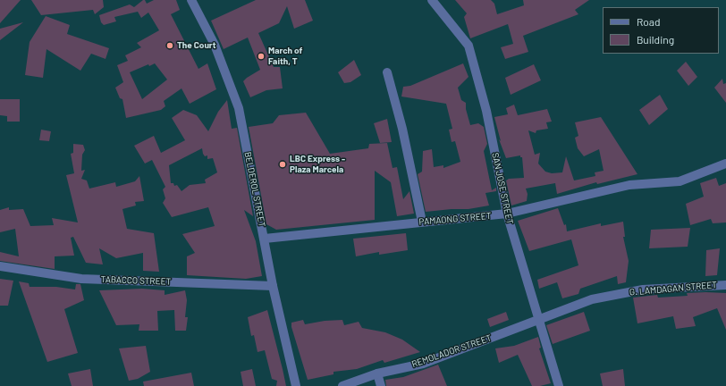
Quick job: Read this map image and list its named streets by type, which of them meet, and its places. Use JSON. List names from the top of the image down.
{
  "streets": {
    "street": [
      "SAN JOSE STREET",
      "BELDEROL STREET",
      "PAMAONG STREET",
      "TABACCO STREET",
      "G. LAMDAGAN STREET",
      "REMOLADOR STREET"
    ]
  },
  "crossings": [
    ["SAN JOSE STREET", "PAMAONG STREET"],
    ["SAN JOSE STREET", "G. LAMDAGAN STREET"],
    ["SAN JOSE STREET", "REMOLADOR STREET"],
    ["BELDEROL STREET", "PAMAONG STREET"],
    ["BELDEROL STREET", "TABACCO STREET"],
    ["G. LAMDAGAN STREET", "REMOLADOR STREET"]
  ],
  "places": ["The Court", "March of Faith, T", "LBC Express - Plaza Marcela"],
  "legend": ["Road", "Building"]
}
